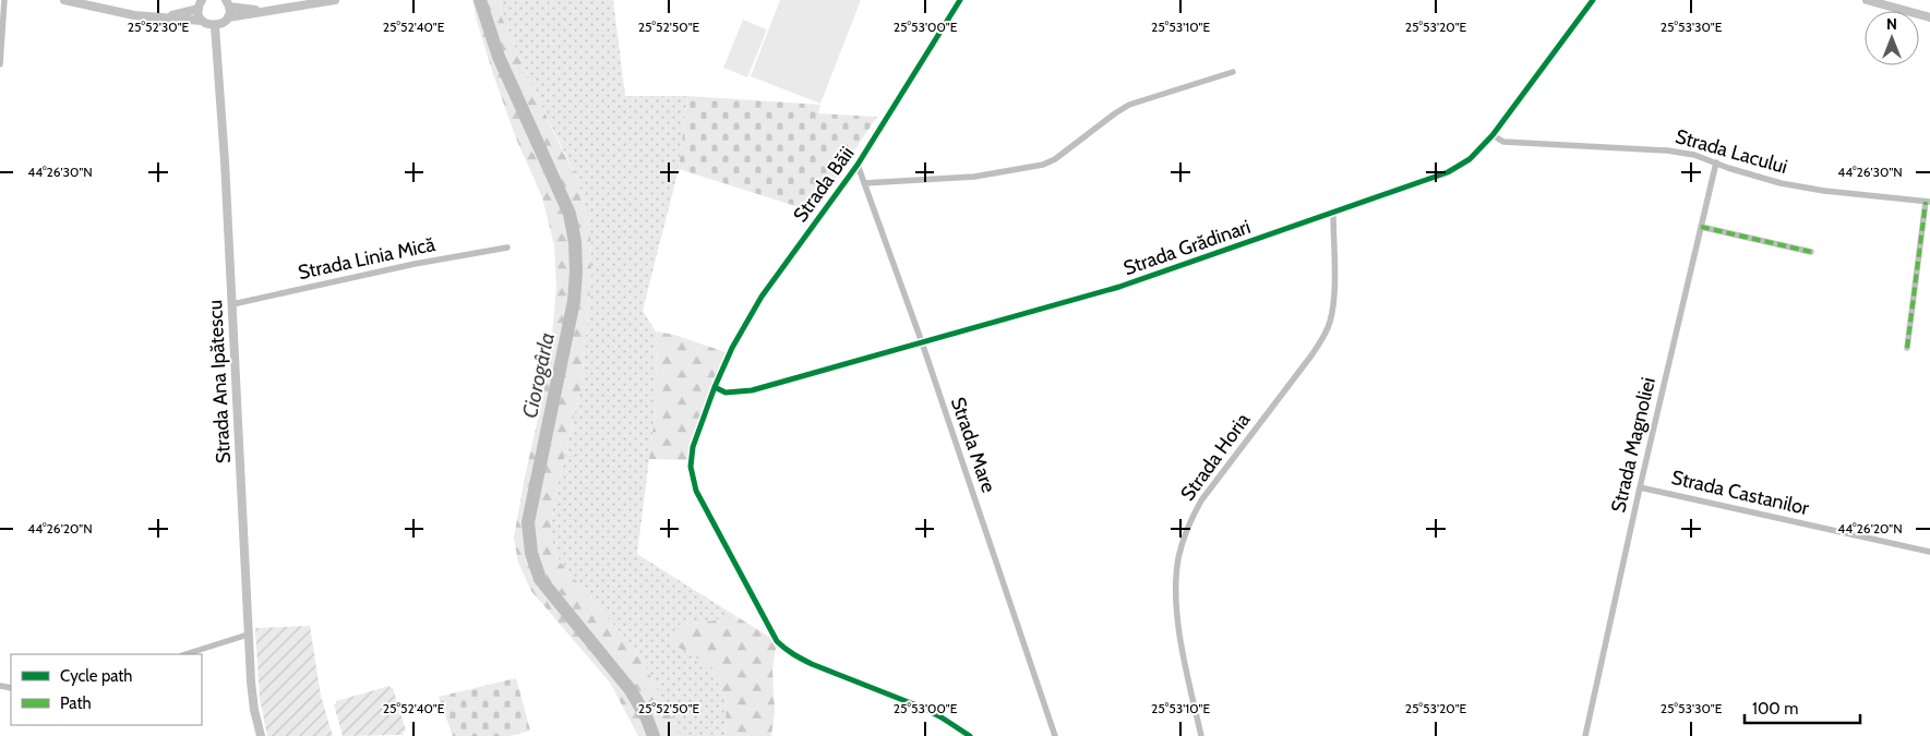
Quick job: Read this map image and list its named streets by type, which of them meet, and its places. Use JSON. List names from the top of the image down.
{
  "streets": {
    "main road": ["Strada Ana Ipătescu"],
    "street": [
      "Strada Lacului",
      "Strada Băii",
      "Strada Grădinari",
      "Strada Linia Mică",
      "Strada Mare",
      "Strada Magnoliei",
      "Strada Horia",
      "Strada Castanilor"
    ]
  },
  "crossings": [
    ["Strada Lacului", "Strada Grădinari"],
    ["Strada Lacului", "Strada Magnoliei"],
    ["Strada Băii", "Strada Grădinari"],
    ["Strada Băii", "Strada Mare"],
    ["Strada Grădinari", "Strada Mare"],
    ["Strada Grădinari", "Strada Horia"],
    ["Strada Linia Mică", "Strada Ana Ipătescu"],
    ["Strada Magnoliei", "Strada Castanilor"]
  ],
  "water": ["Ciorogârla"],
  "legend": ["Cycle path", "Path"],
  "scale_bar": "100 m",
  "north": "top",
  "coordinates": [
    "25°52'30\"E",
    "25°52'40\"E",
    "25°52'50\"E",
    "25°53'00\"E",
    "25°53'10\"E",
    "25°53'20\"E",
    "25°53'30\"E",
    "44°26'30\"N",
    "44°26'20\"N"
  ]
}
